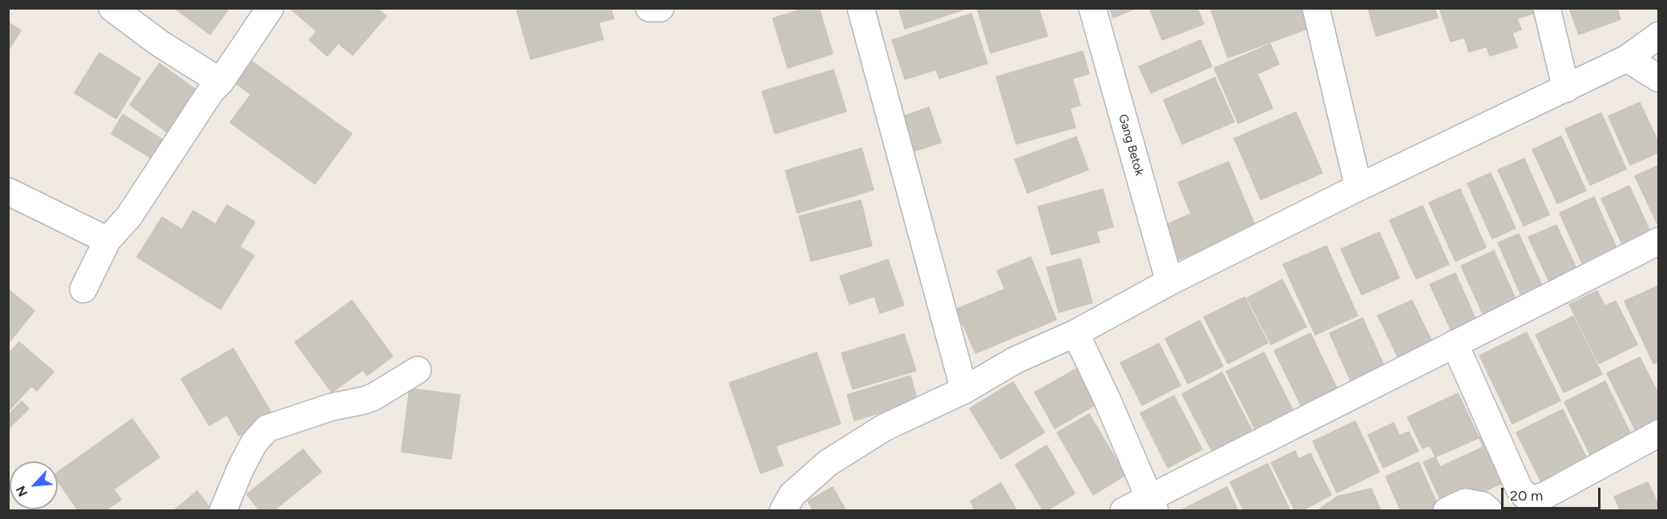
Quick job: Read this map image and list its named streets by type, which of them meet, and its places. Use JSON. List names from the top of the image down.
{
  "streets": {
    "street": ["Gang Betok"]
  },
  "scale_bar": "20 m",
  "north": "bottom left"
}
